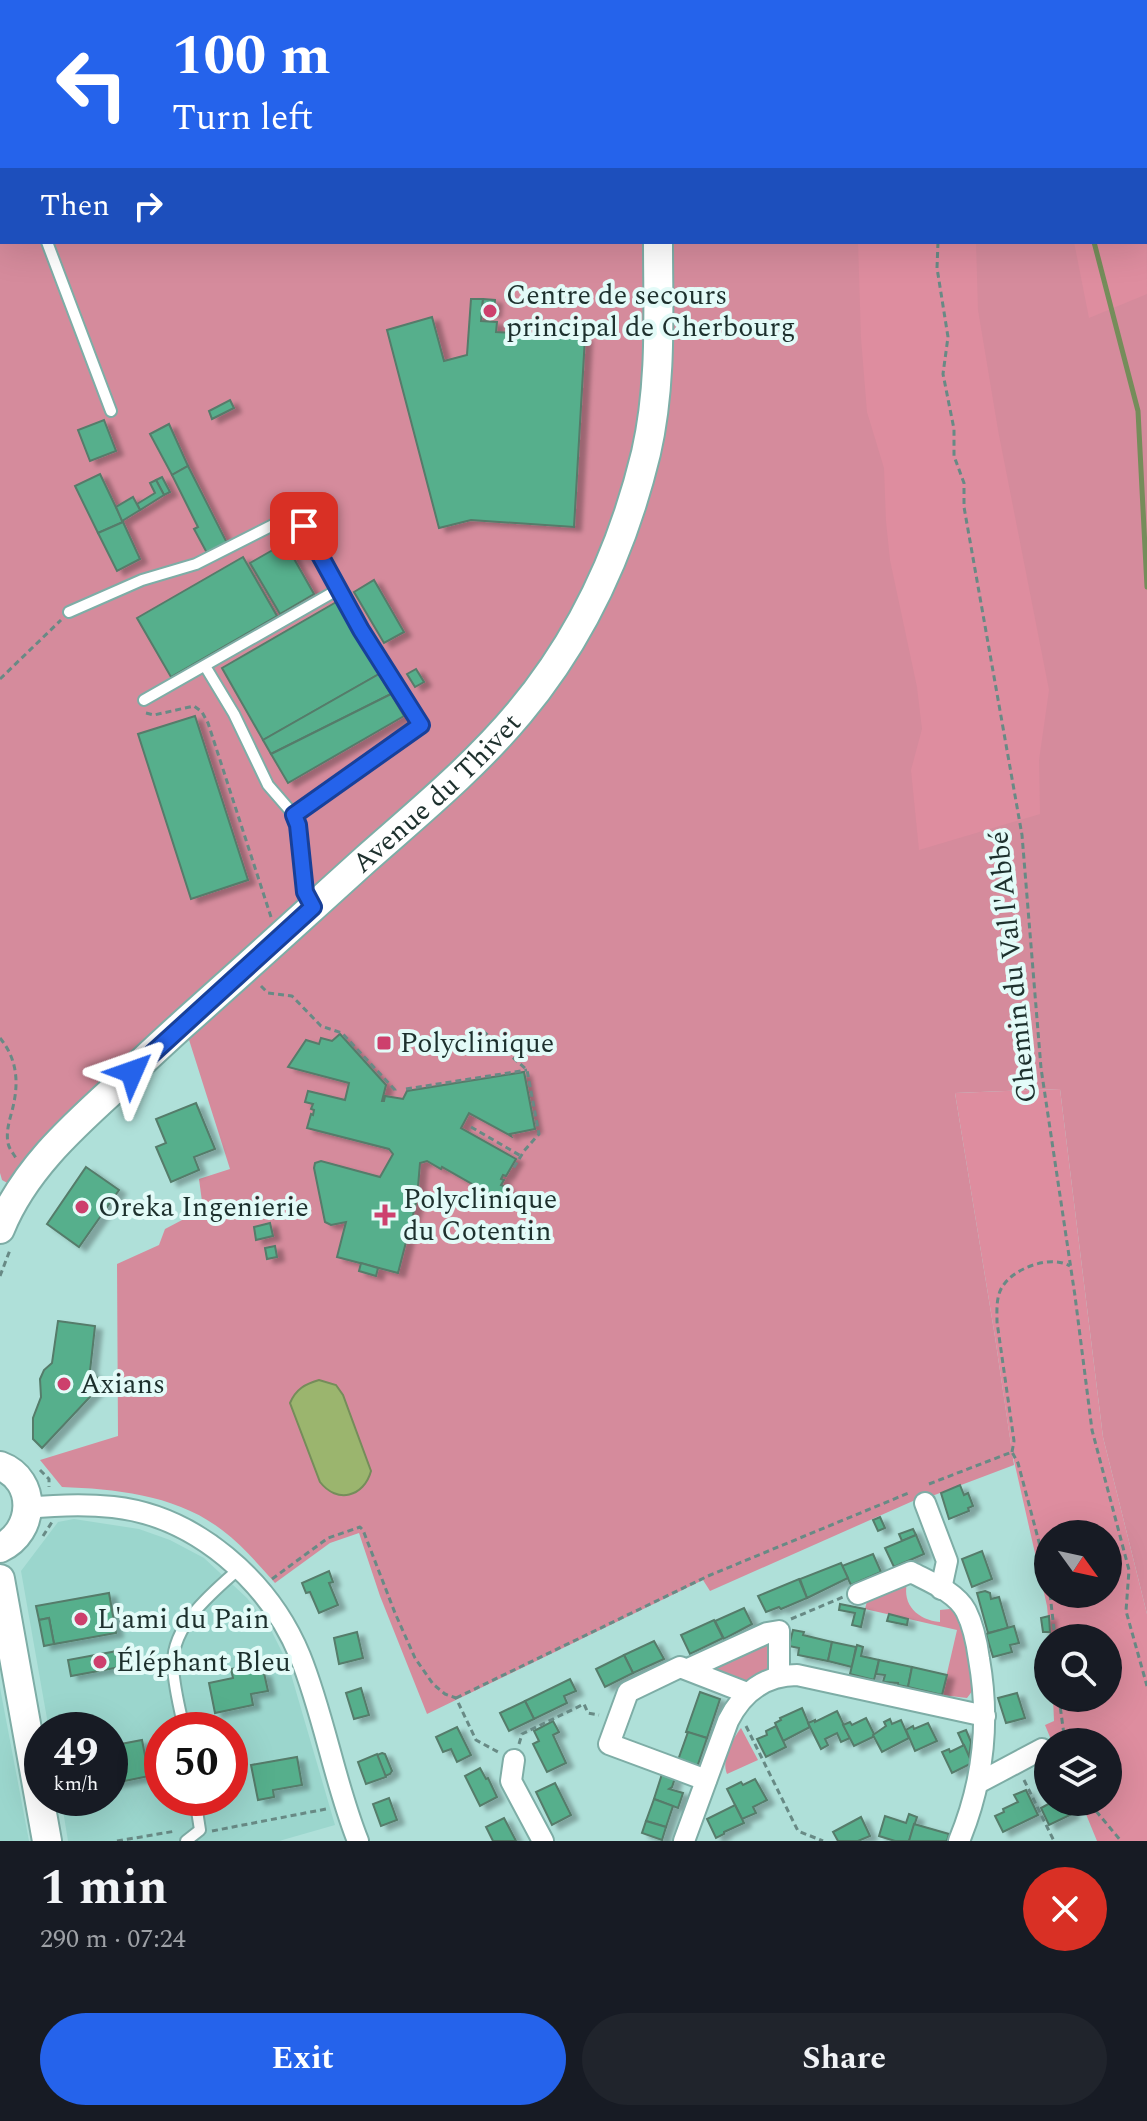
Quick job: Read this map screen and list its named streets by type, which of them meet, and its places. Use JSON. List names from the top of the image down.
{
  "streets": {
    "main road": ["Avenue du Thivet"],
    "path": ["Chemin du Val l'Abbé"]
  },
  "places": {
    "other": [
      "Centre de secours principal de Cherbourg",
      "Oreka Ingenierie",
      "Axians",
      "L'ami du Pain",
      "Éléphant Bleu"
    ],
    "transit": ["Polyclinique"],
    "health": ["Polyclinique du Cotentin"]
  },
  "north": "bottom right",
  "page": {
    "turn": ["100 m", "Turn left"],
    "then": "Then",
    "speed": "49 km/h",
    "limit": "50",
    "heading": ["1 min", "290 m · 07:24"],
    "buttons": ["Exit", "Share"]
  }
}
